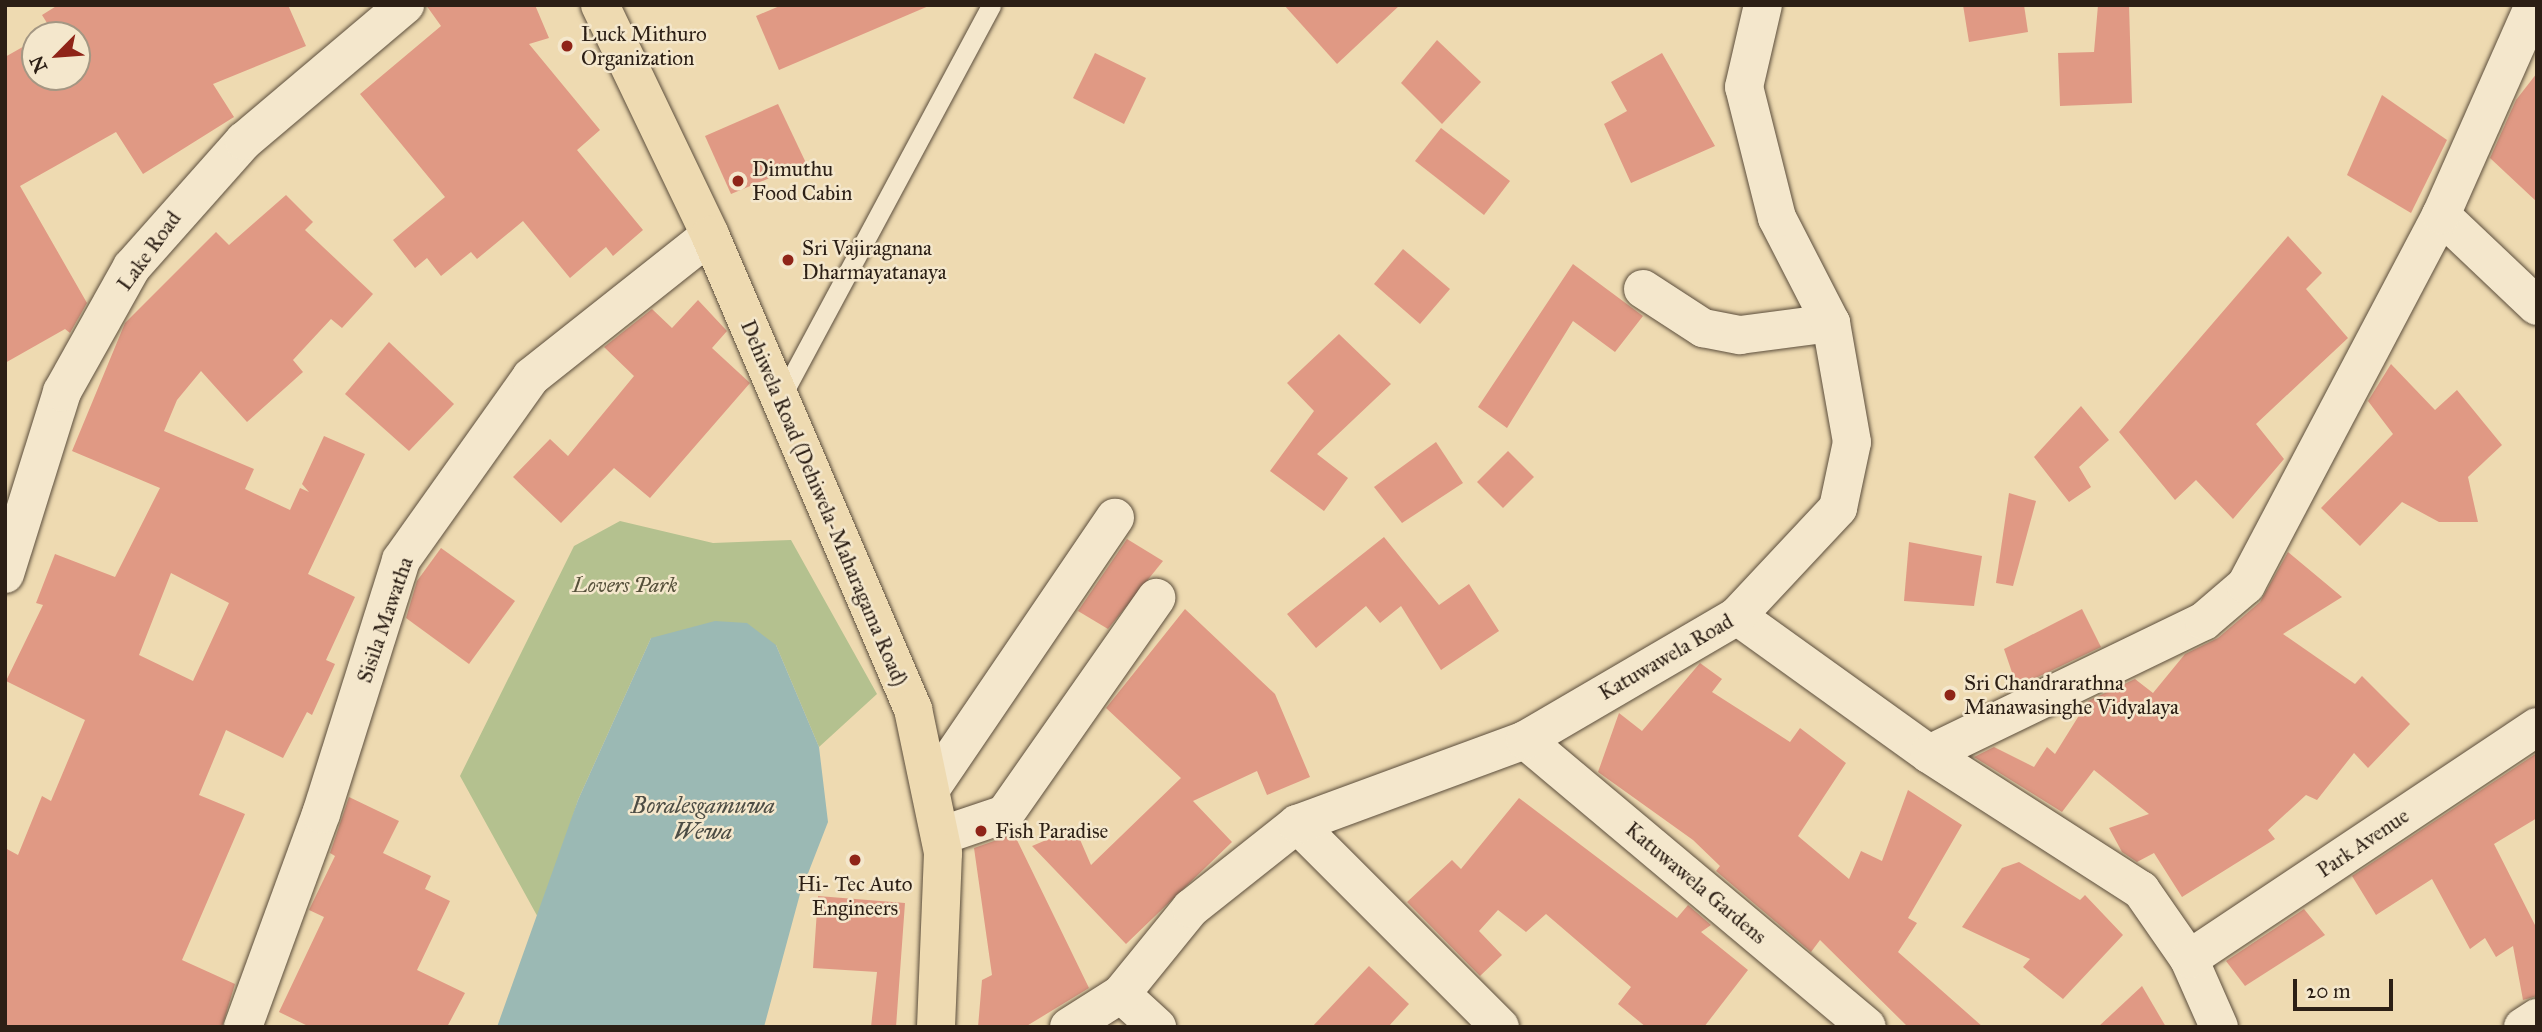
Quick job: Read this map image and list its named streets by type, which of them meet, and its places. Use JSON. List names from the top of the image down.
{
  "streets": {
    "main road": ["Dehiwela Road (Dehiwela-Maharagama Road)"],
    "street": [
      "Lake Road",
      "Sisila Mawatha",
      "Katuwawela Road",
      "Park Avenue",
      "Katuwawela Gardens"
    ]
  },
  "crossings": [
    ["Dehiwela Road (Dehiwela-Maharagama Road)", "Sisila Mawatha"],
    ["Katuwawela Road", "Katuwawela Gardens"]
  ],
  "water": ["Boralesgamuwa Wewa"],
  "parks": ["Lovers Park"],
  "places": [
    "Luck Mithuro Organization",
    "Dimuthu Food Cabin",
    "Sri Vajiragnana Dharmayatanaya",
    "Sri Chandrarathna Manawasinghe Vidyalaya",
    "Fish Paradise",
    "Hi- Tec Auto Engineers"
  ],
  "scale_bar": "20 m",
  "north": "bottom left"
}
